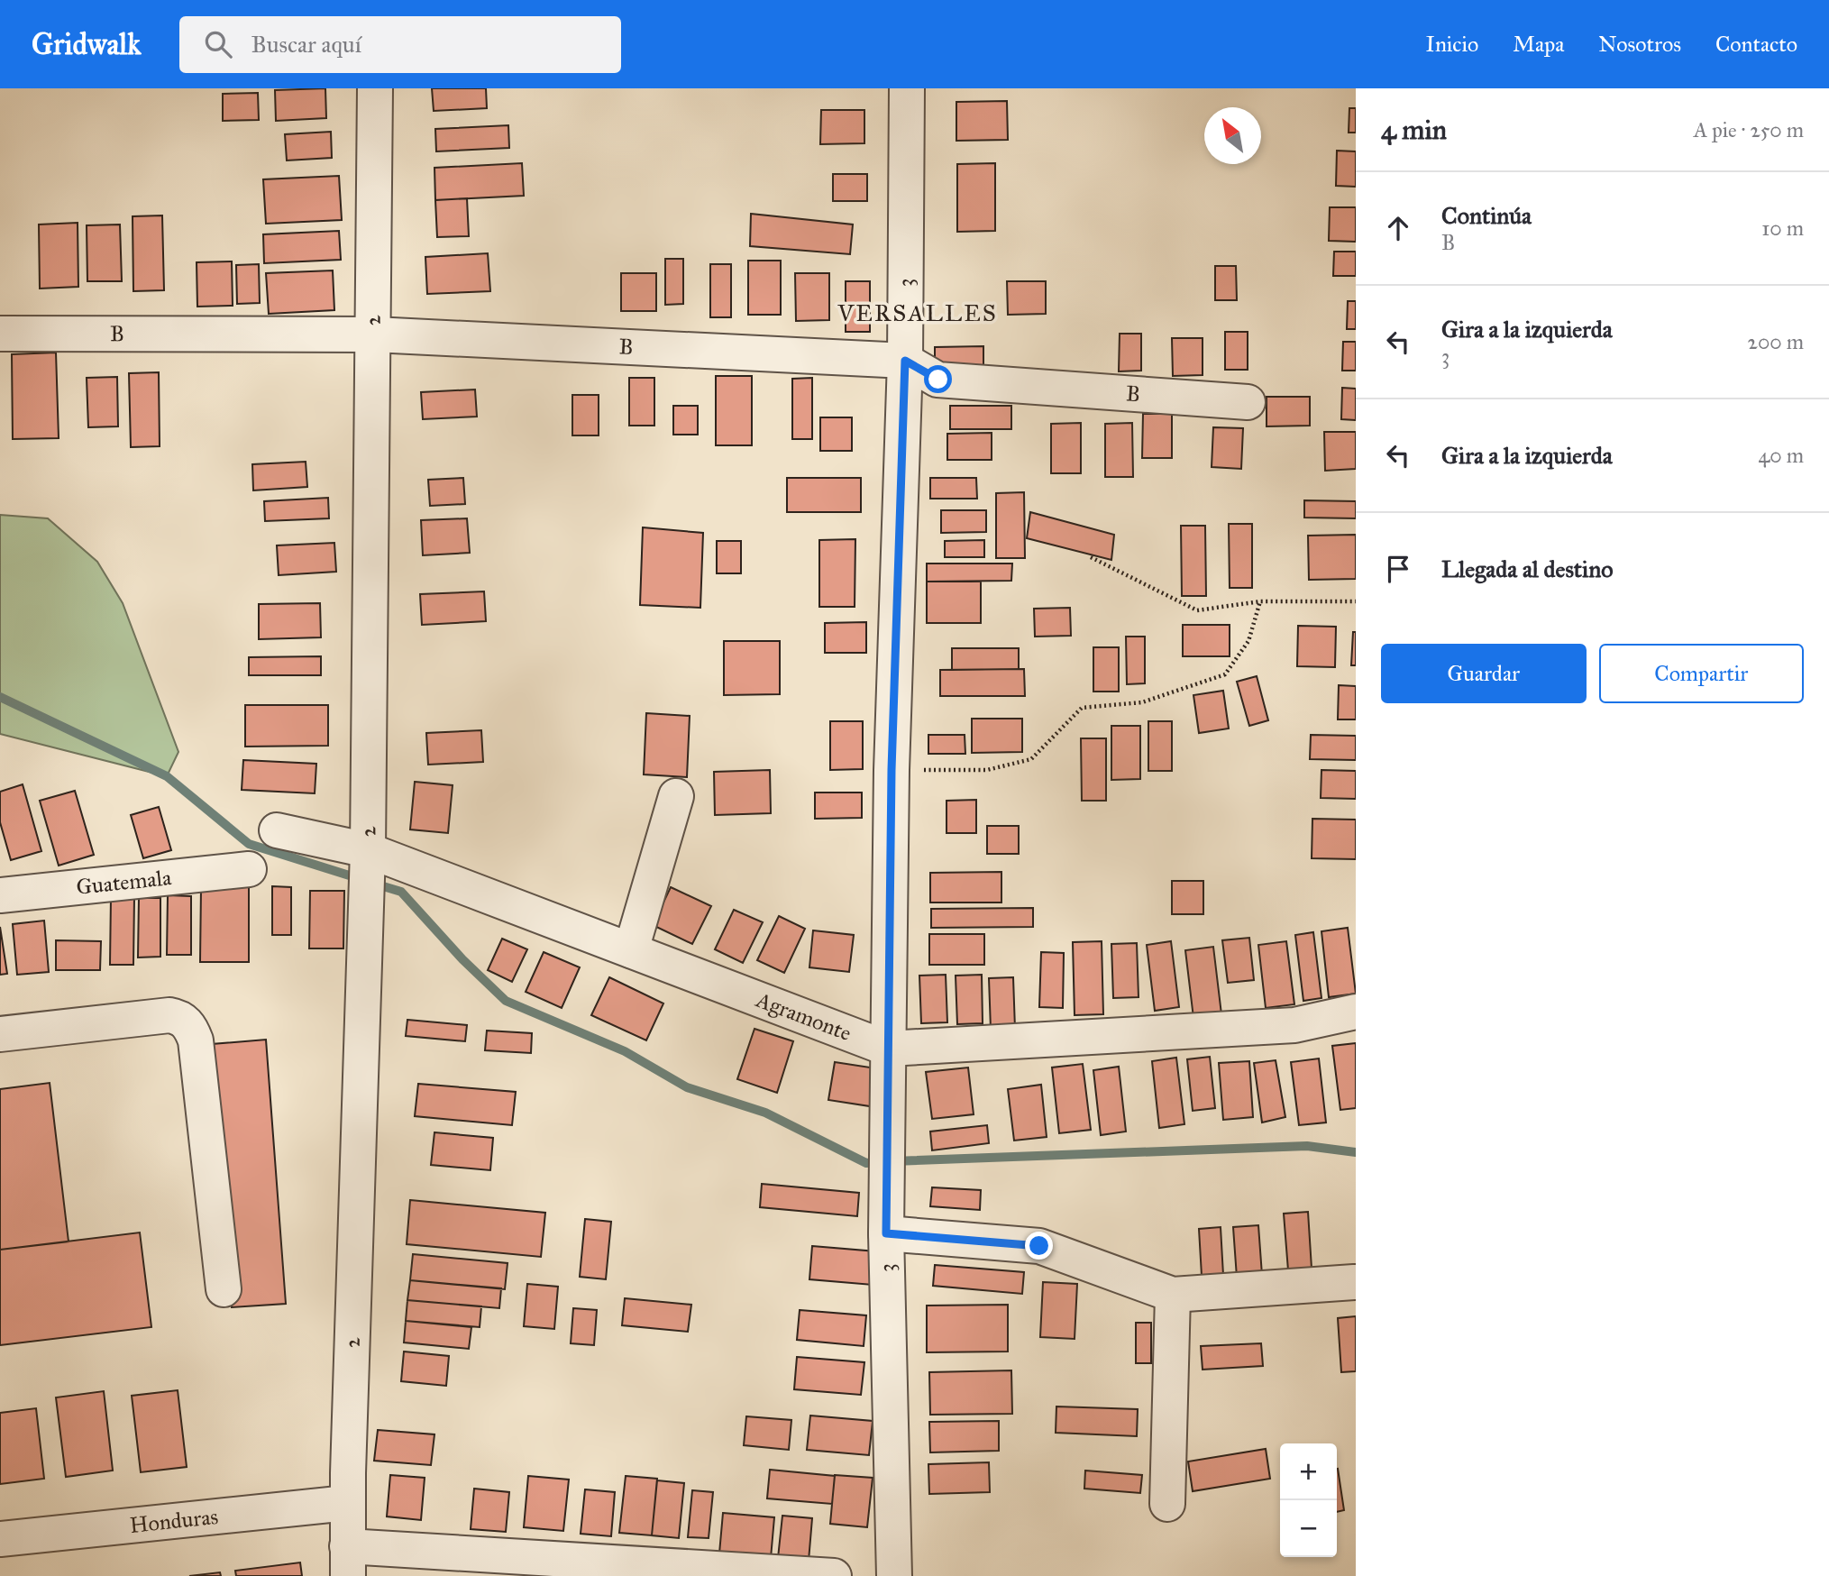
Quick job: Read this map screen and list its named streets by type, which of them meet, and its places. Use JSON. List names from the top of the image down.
{
  "streets": {
    "street": [
      "3",
      "2",
      "B",
      "Guatemala",
      "Agramonte",
      "Honduras"
    ]
  },
  "crossings": [
    ["3", "B"],
    ["3", "Agramonte"],
    ["2", "B"],
    ["2", "Agramonte"],
    ["2", "Honduras"]
  ],
  "districts": ["VERSALLES"],
  "north": "top left",
  "page": {
    "header": "Gridwalk",
    "search": "Buscar aquí",
    "nav": [
      "Inicio",
      "Mapa",
      "Nosotros",
      "Contacto"
    ],
    "heading": ["4 min", "A pie · 250 m"],
    "list": [
      ["Continúa", "B", "10 m"],
      ["Gira a la izquierda", "3", "200 m"],
      ["Gira a la izquierda", "40 m"],
      "Llegada al destino"
    ],
    "buttons": ["Guardar", "Compartir"],
    "map_buttons": ["+", "−"]
  }
}
